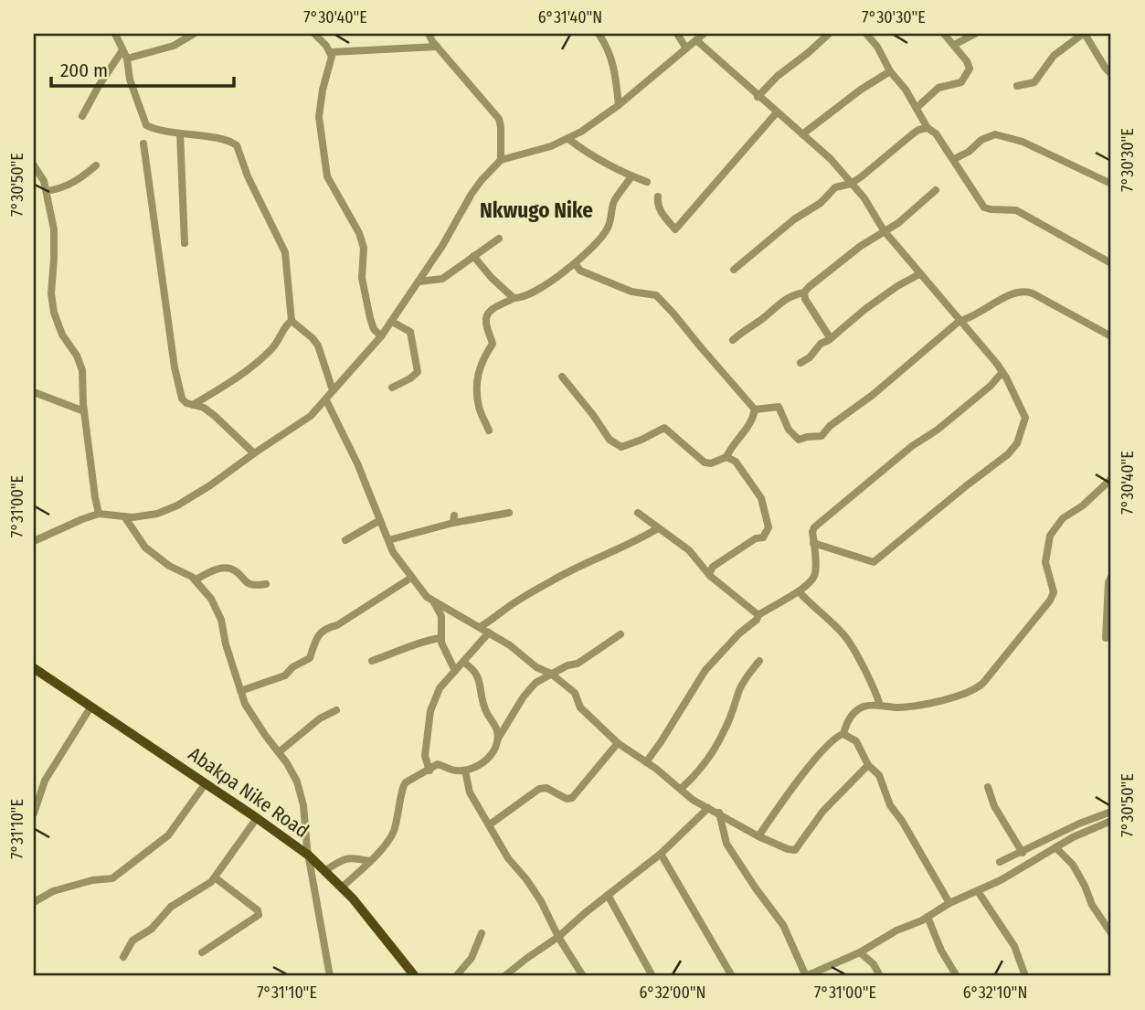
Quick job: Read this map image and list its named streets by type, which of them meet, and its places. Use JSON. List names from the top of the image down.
{
  "streets": {
    "main road": ["Abakpa Nike Road"]
  },
  "districts": ["Nkwugo Nike"],
  "scale_bar": "200 m",
  "coordinates": [
    "7°30'40\"E",
    "6°31'40\"N",
    "7°30'30\"E",
    "7°30'50\"E",
    "7°31'00\"E",
    "7°31'10\"E",
    "6°32'00\"N",
    "6°32'10\"N"
  ]
}
